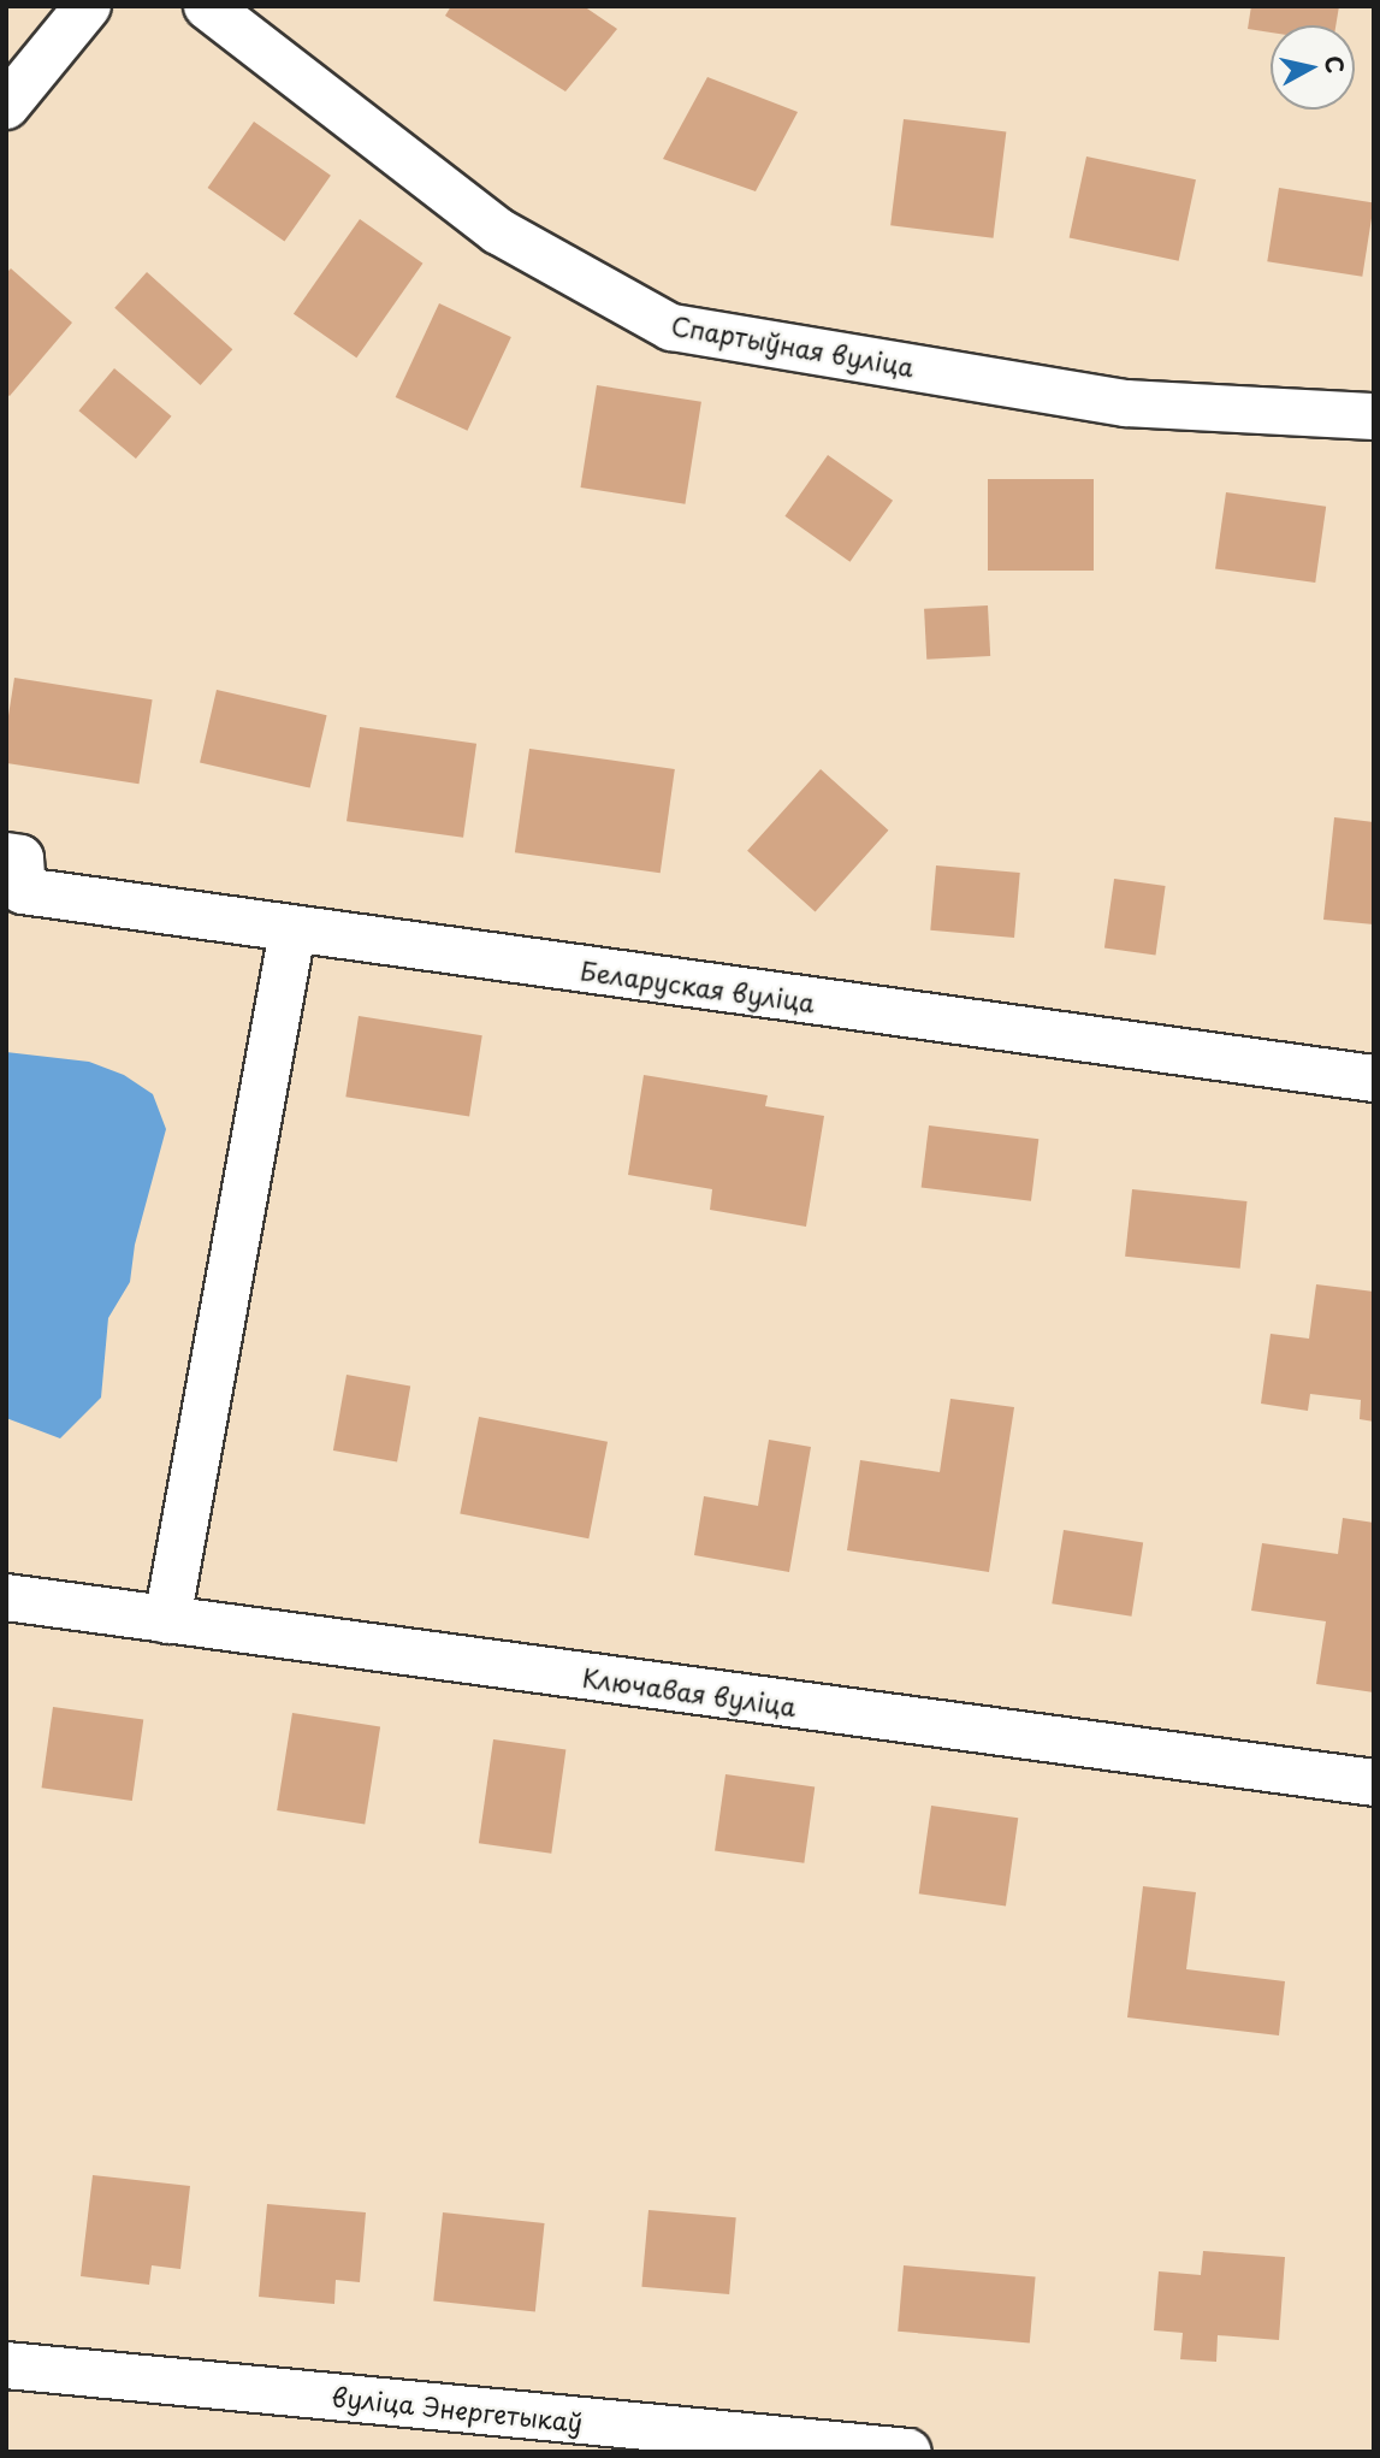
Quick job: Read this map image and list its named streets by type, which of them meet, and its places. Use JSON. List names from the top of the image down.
{
  "streets": {
    "street": [
      "Спартыўная вуліца",
      "Беларуская вуліца",
      "Ключавая вуліца",
      "вуліца Энергетыкаў"
    ]
  },
  "north": "right"
}
